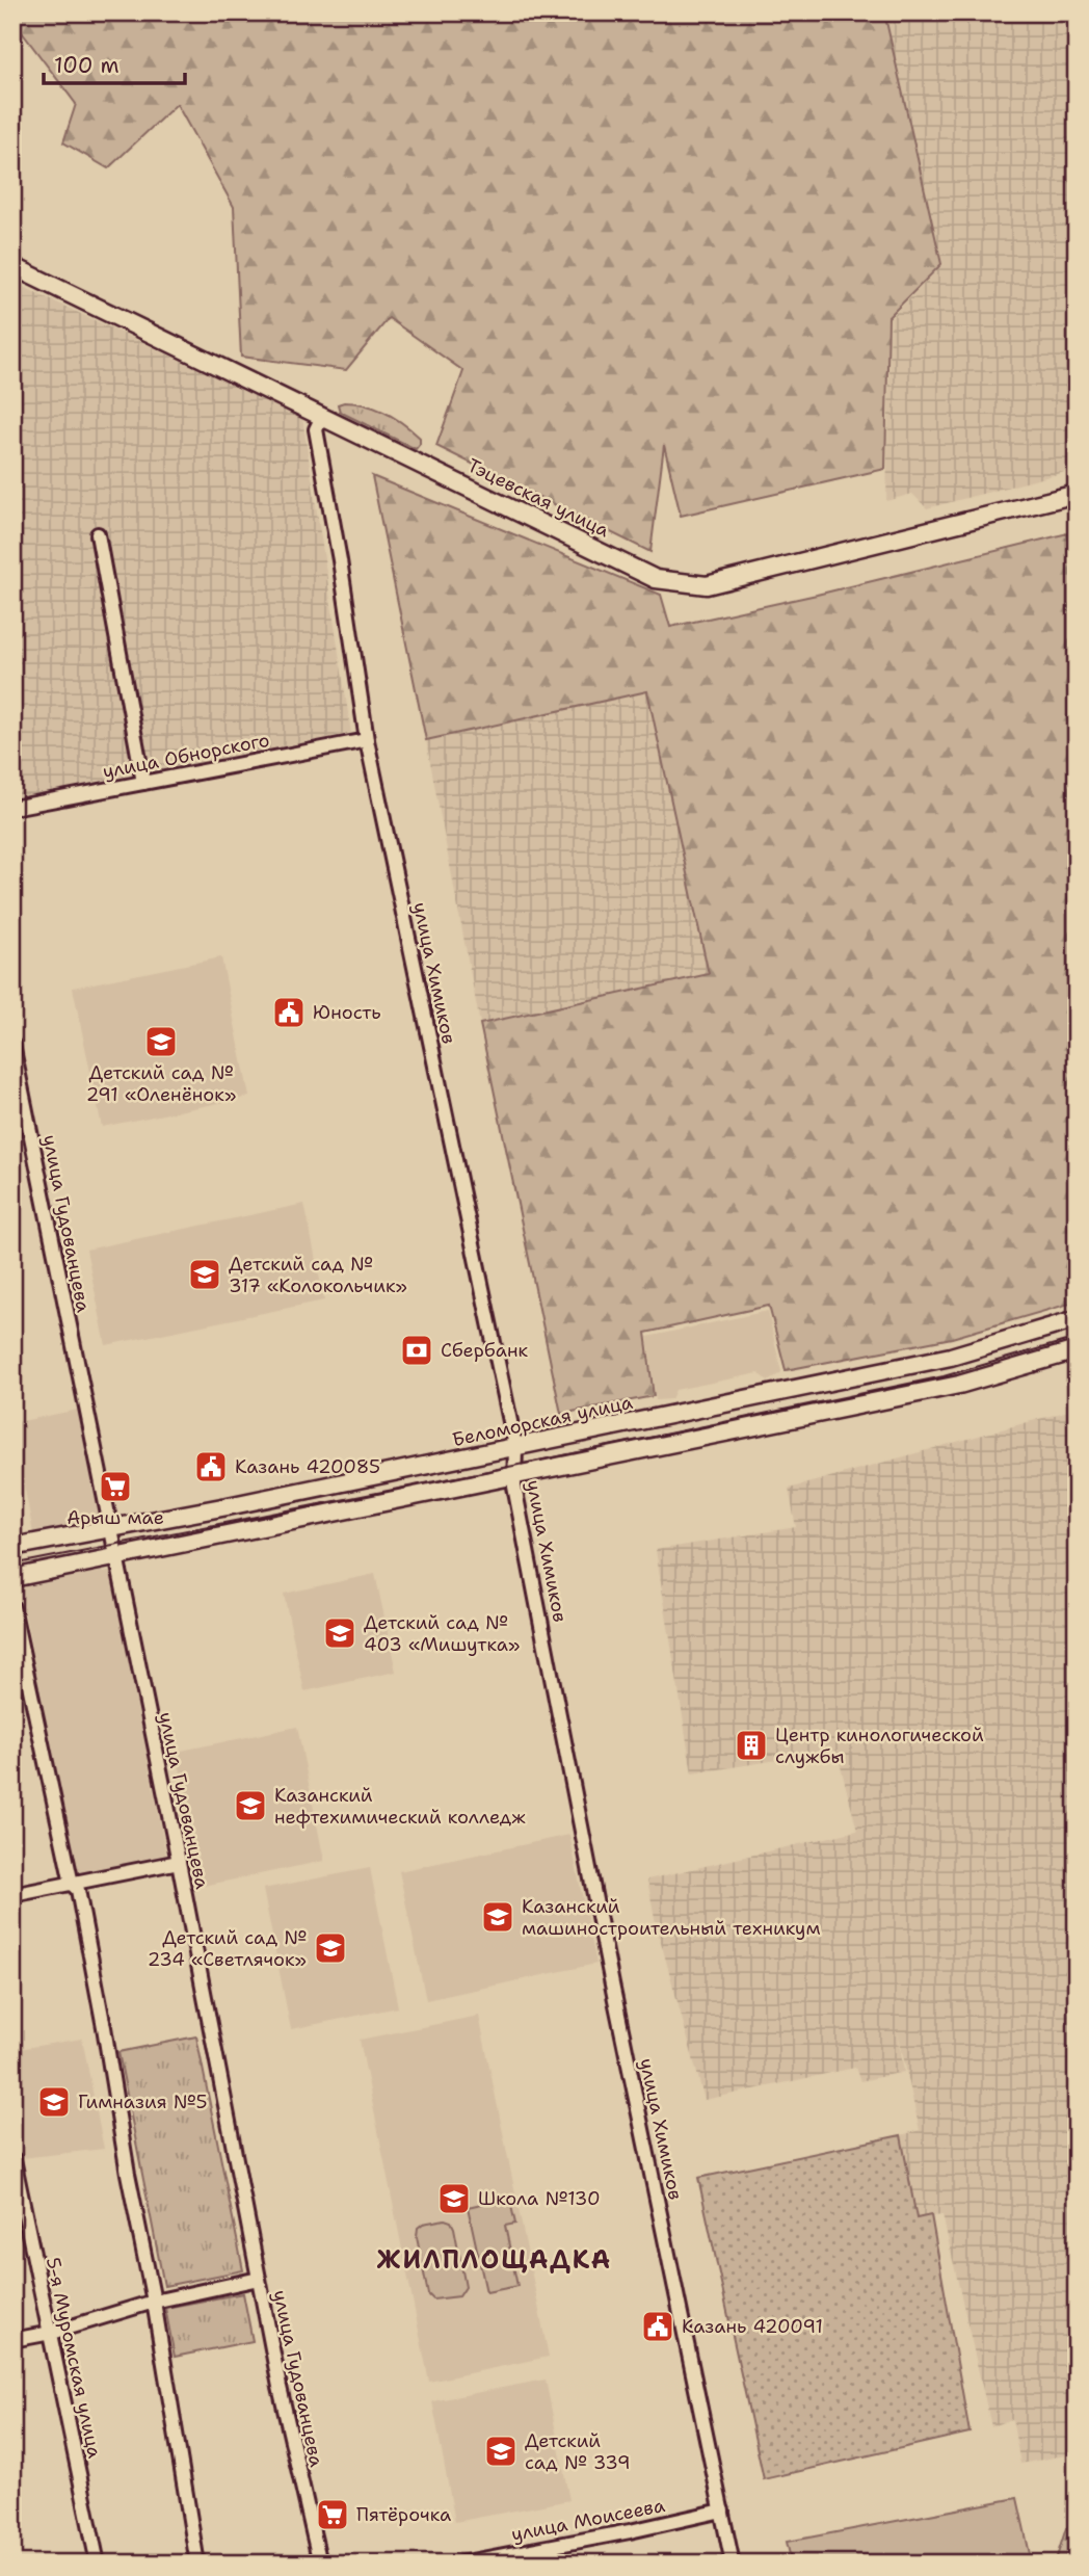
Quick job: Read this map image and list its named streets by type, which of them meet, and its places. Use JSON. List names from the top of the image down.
{
  "streets": {
    "main road": ["Тэцевская улица", "Беломорская улица"],
    "street": [
      "улица Обнорского",
      "улица Химиков",
      "улица Гудованцева",
      "5-я Муромская улица",
      "улица Моисеева"
    ]
  },
  "crossings": [
    ["Тэцевская улица", "улица Химиков"],
    ["улица Обнорского", "улица Химиков"],
    ["улица Химиков", "Беломорская улица"],
    ["улица Химиков", "улица Моисеева"],
    ["улица Гудованцева", "Беломорская улица"]
  ],
  "districts": ["ЖИЛПЛОЩАДКА"],
  "places": {
    "public building": ["Юность", "Казань 420085", "Казань 420091"],
    "school or university": [
      "Детский сад № 291 «Оленёнок»",
      "Детский сад № 317 «Колокольчик»",
      "Детский сад № 403 «Мишутка»",
      "Казанский нефтехимический колледж",
      "Казанский машиностроительный техникум",
      "Детский сад № 234 «Светлячок»",
      "Гимназия №5",
      "Школа №130",
      "Детский сад № 339"
    ],
    "bank": ["Сбербанк"],
    "supermarket": ["Арыш мае", "Пятёрочка"],
    "building": ["Центр кинологической службы"]
  },
  "scale_bar": "100 m"
}
